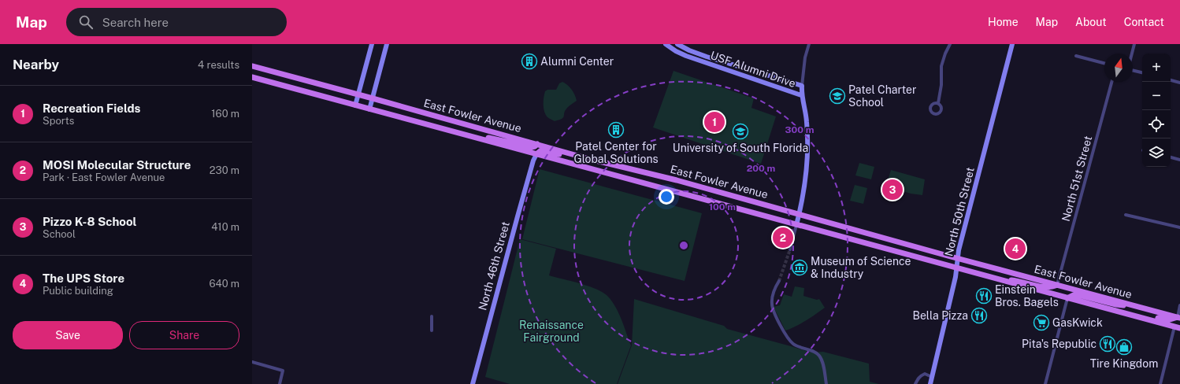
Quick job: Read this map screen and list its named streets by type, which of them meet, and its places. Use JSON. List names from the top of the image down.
{
  "streets": {
    "main road": ["East Fowler Avenue"],
    "street": [
      "USF Alumni Drive",
      "North 51st Street",
      "North 50th Street",
      "North 46th Street"
    ]
  },
  "crossings": [
    ["East Fowler Avenue", "North 51st Street"],
    ["East Fowler Avenue", "North 50th Street"],
    ["East Fowler Avenue", "North 46th Street"]
  ],
  "parks": ["Renaissance Fairground"],
  "places": {
    "building": ["Alumni Center", "Patel Center for Global Solutions"],
    "school or university": ["Patel Charter School", "University of South Florida"],
    "museum": ["Museum of Science & Industry"],
    "restaurant": ["Einstein Bros. Bagels", "Bella Pizza", "Pita's Republic"],
    "supermarket": ["GasKwick"],
    "shop": ["Tire Kingdom"]
  },
  "north": "top",
  "page": {
    "header": "Map",
    "search": "Search here",
    "nav": [
      "Home",
      "Map",
      "About",
      "Contact"
    ],
    "heading": ["Nearby", "4 results"],
    "map_buttons": ["+", "−"],
    "list": [
      {
        "mark": "1",
        "name": "Recreation Fields",
        "note": "Sports",
        "value": "160 m"
      },
      {
        "mark": "2",
        "name": "MOSI Molecular Structure",
        "note": "Park · East Fowler Avenue",
        "value": "230 m"
      },
      {
        "mark": "3",
        "name": "Pizzo K-8 School",
        "note": "School",
        "value": "410 m"
      },
      {
        "mark": "4",
        "name": "The UPS Store",
        "note": "Public building",
        "value": "640 m"
      }
    ],
    "pins": [
      "1",
      "3",
      "2",
      "4"
    ],
    "buttons": ["Save", "Share"]
  },
  "rings": ["300 m", "200 m", "100 m"]
}
